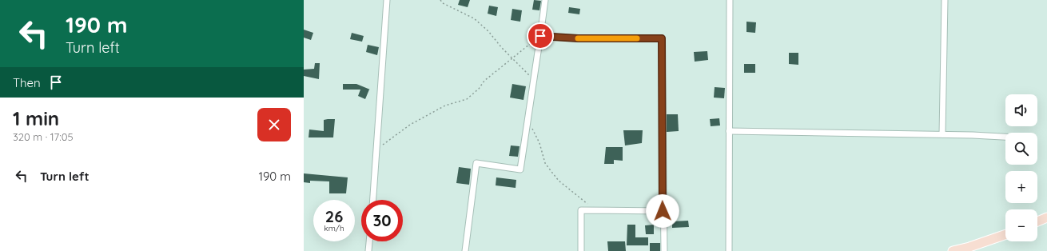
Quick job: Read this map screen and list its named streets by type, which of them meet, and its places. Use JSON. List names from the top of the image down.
{
  "page": {
    "turn": ["190 m", "Turn left"],
    "then": "Then",
    "map_buttons": ["+", "−"],
    "heading": ["1 min", "320 m · 17:05"],
    "list": [
      {
        "name": "Turn left",
        "value": "190 m"
      }
    ],
    "speed": "26 km/h",
    "limit": "30"
  }
}
